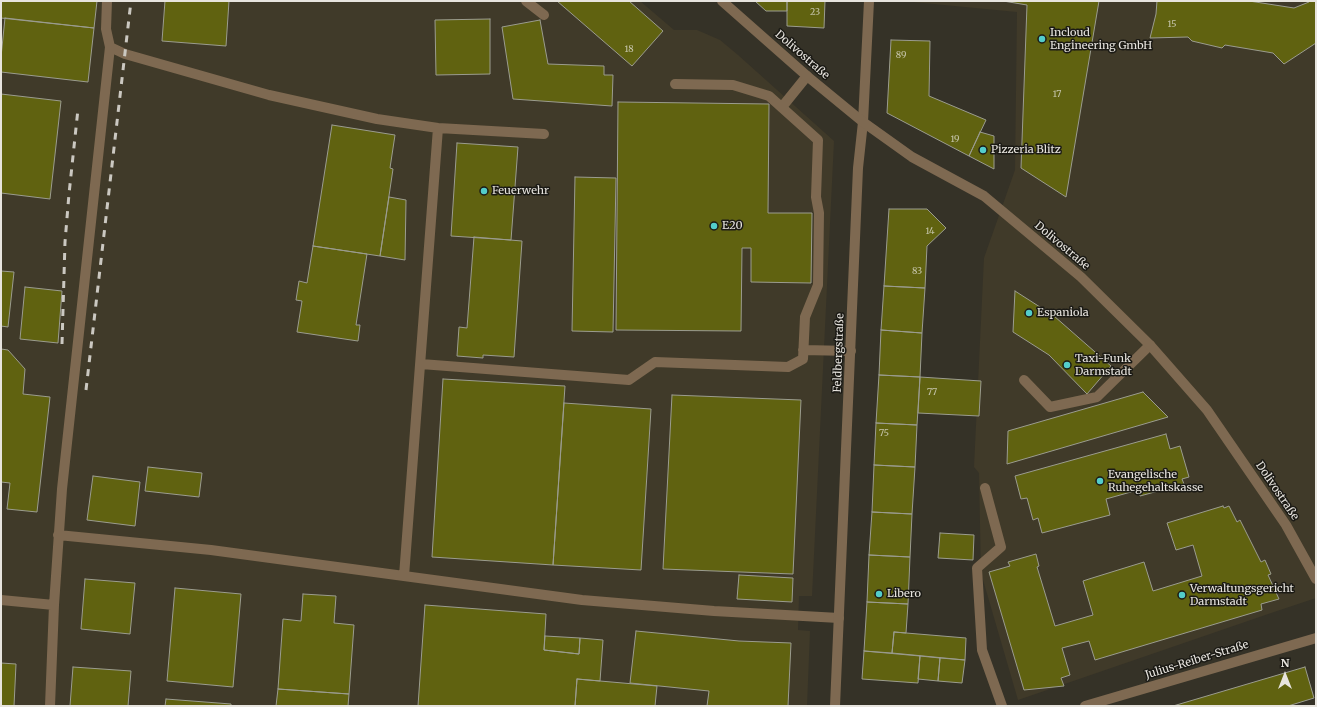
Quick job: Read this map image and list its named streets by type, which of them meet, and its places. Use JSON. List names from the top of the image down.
{
  "streets": {
    "street": ["Dolivostraße", "Feldbergstraße", "Julius-Reiber-Straße"]
  },
  "crossings": [
    ["Dolivostraße", "Feldbergstraße"]
  ],
  "places": [
    "Incloud Engineering GmbH",
    "Pizzeria Blitz",
    "Feuerwehr",
    "E20",
    "Espaniola",
    "Taxi-Funk Darmstadt",
    "Evangelische Ruhegehaltskasse",
    "Libero",
    "Verwaltungsgericht Darmstadt"
  ],
  "house_numbers": [
    "23",
    "15",
    "18",
    "89",
    "17",
    "19",
    "14",
    "83",
    "77",
    "75"
  ],
  "north": "top"
}
